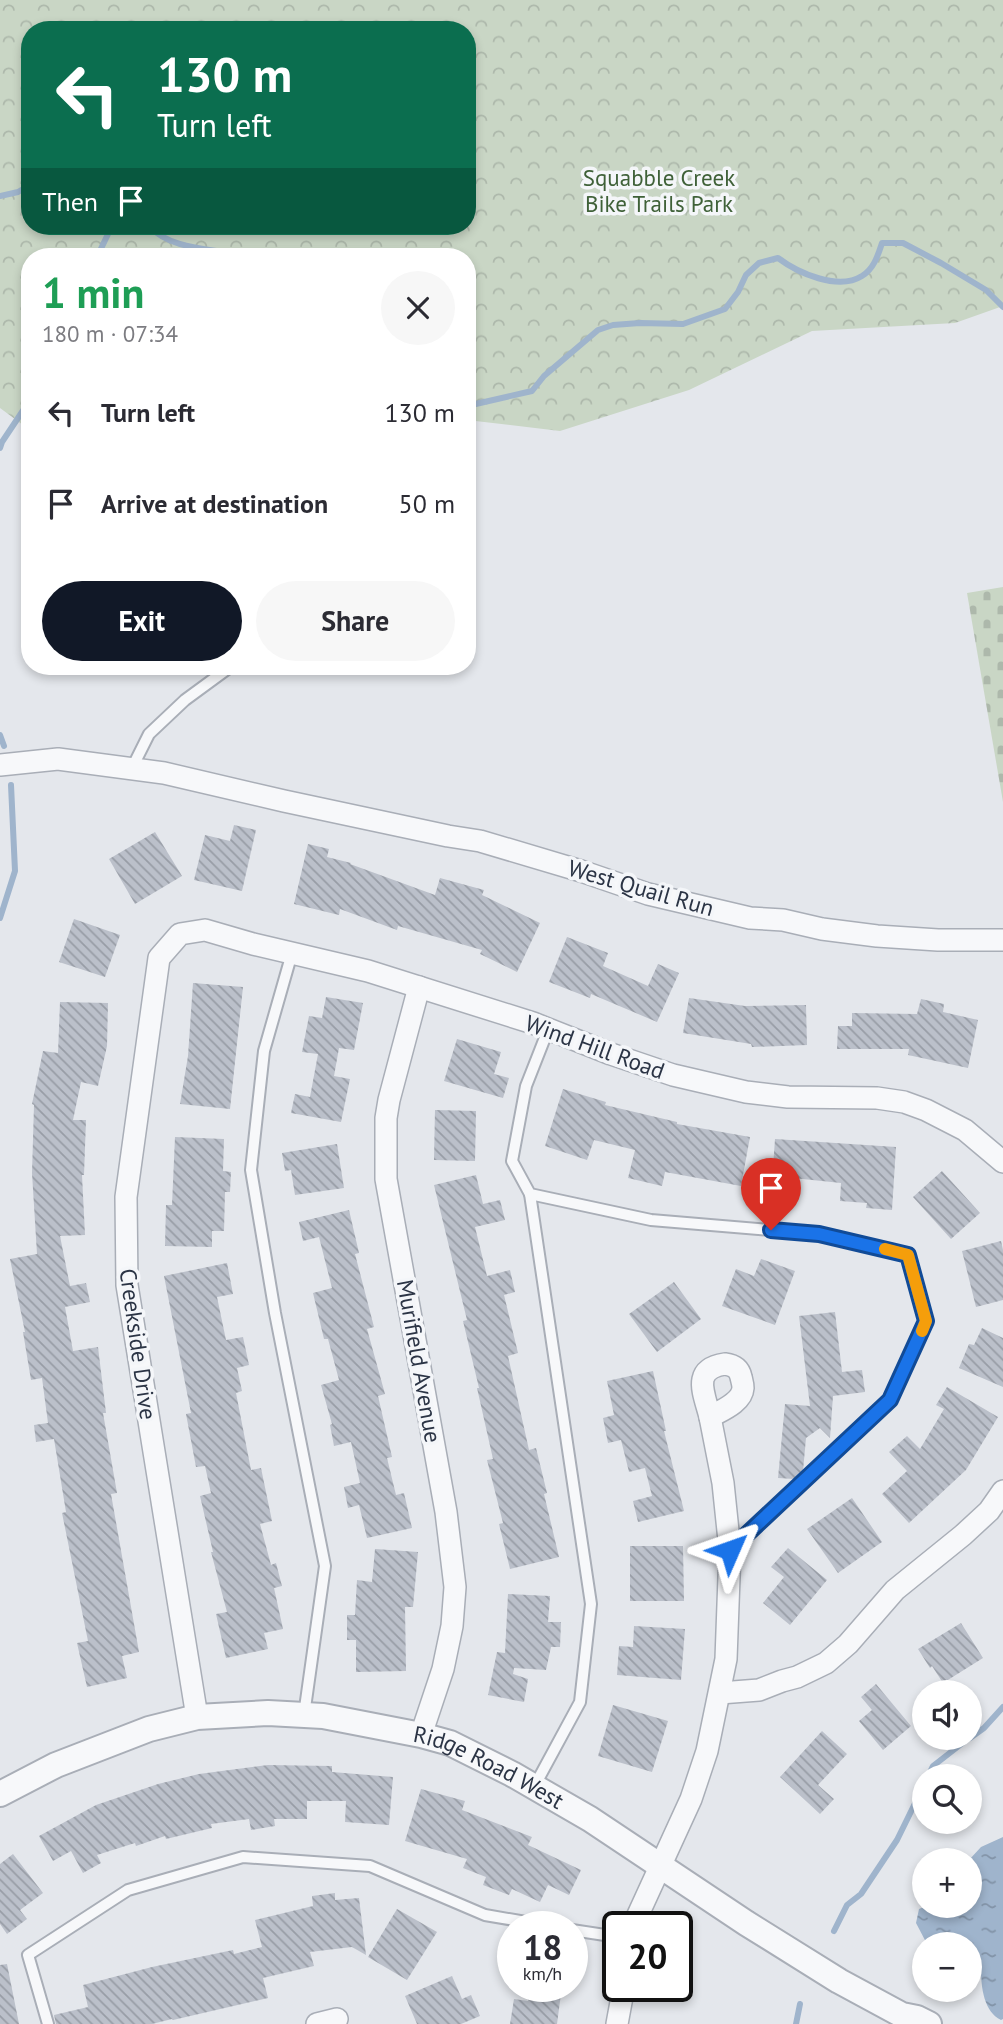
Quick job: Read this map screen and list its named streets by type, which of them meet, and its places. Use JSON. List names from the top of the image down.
{
  "streets": {
    "street": [
      "West Quail Run",
      "Wind Hill Road",
      "Creekside Drive",
      "Murifield Avenue",
      "Ridge Road West"
    ]
  },
  "crossings": [
    ["Wind Hill Road", "Creekside Drive"],
    ["Wind Hill Road", "Murifield Avenue"],
    ["Creekside Drive", "Ridge Road West"],
    ["Murifield Avenue", "Ridge Road West"]
  ],
  "parks": ["Squabble Creek Bike Trails Park"],
  "page": {
    "turn": ["130 m", "Turn left"],
    "then": "Then",
    "heading": ["1 min", "180 m · 07:34"],
    "list": [
      {
        "name": "Turn left",
        "value": "130 m"
      },
      {
        "name": "Arrive at destination",
        "value": "50 m"
      }
    ],
    "buttons": ["Exit", "Share"],
    "map_buttons": ["+", "−"],
    "speed": "18 km/h",
    "limit": "20"
  }
}
